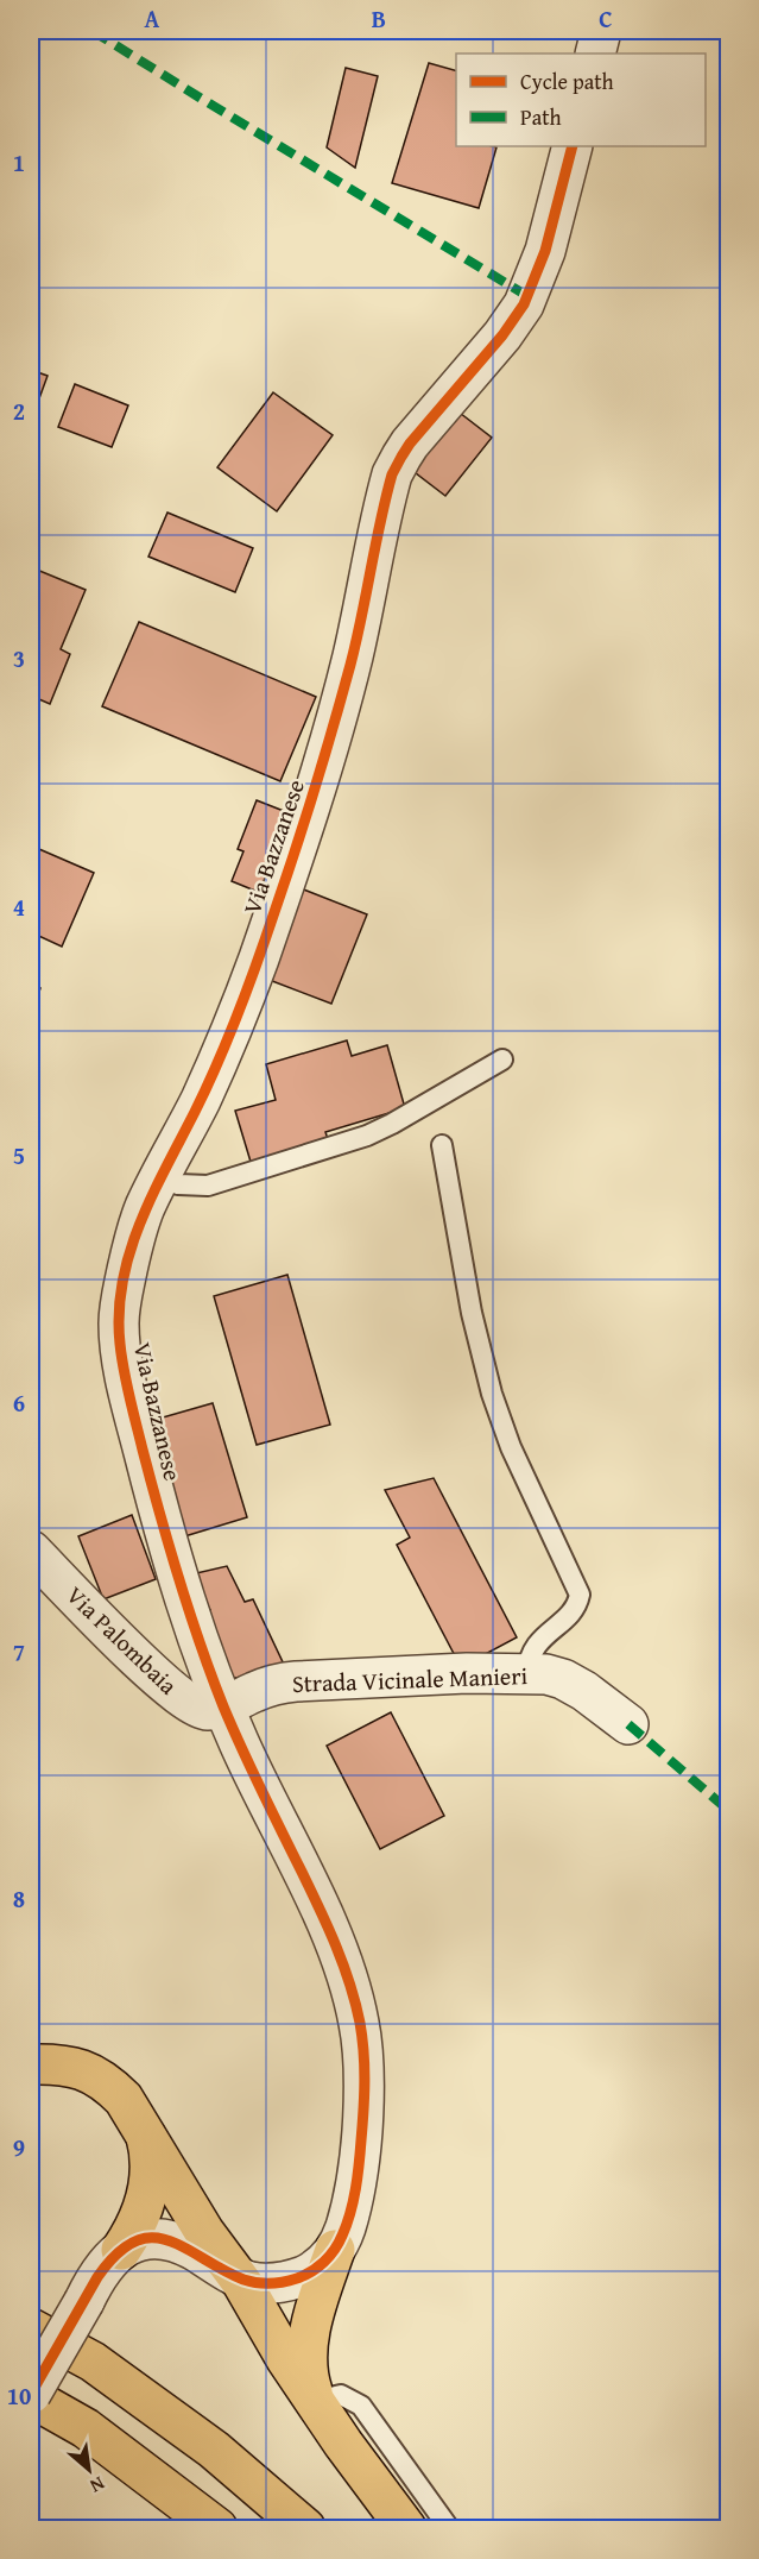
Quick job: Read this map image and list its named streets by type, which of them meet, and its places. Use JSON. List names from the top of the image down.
{
  "streets": {
    "street": ["Via Bazzanese", "Via Palombaia", "Strada Vicinale Manieri"]
  },
  "crossings": [
    ["Via Bazzanese", "Via Palombaia"],
    ["Via Bazzanese", "Strada Vicinale Manieri"],
    ["Via Palombaia", "Strada Vicinale Manieri"]
  ],
  "legend": ["Cycle path", "Path"],
  "north": "bottom right",
  "grid": {
    "columns": ["A", "B", "C"],
    "rows": [
      "1",
      "2",
      "3",
      "4",
      "5",
      "6",
      "7",
      "8",
      "9",
      "10"
    ]
  }
}
